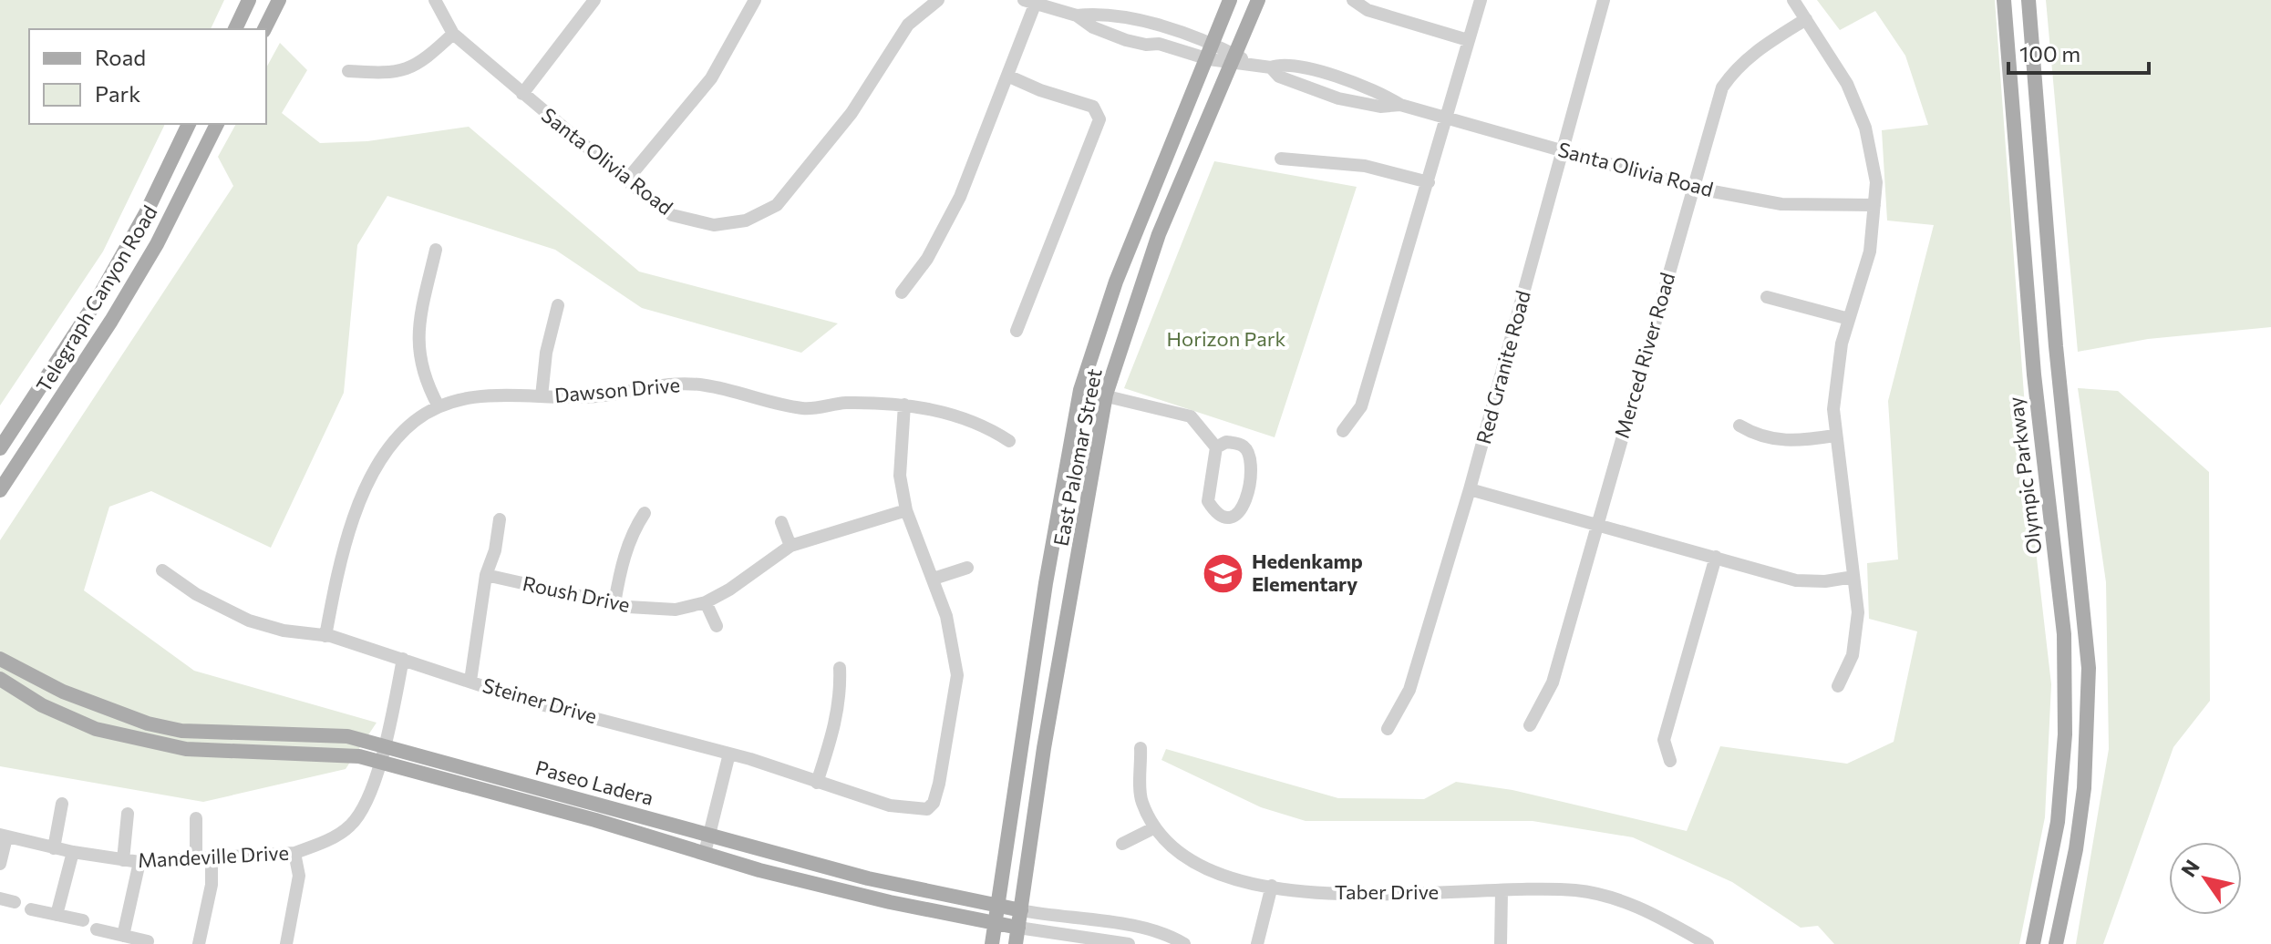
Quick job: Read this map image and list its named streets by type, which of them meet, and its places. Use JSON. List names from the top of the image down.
{
  "streets": {
    "main road": [
      "Telegraph Canyon Road",
      "East Palomar Street",
      "Olympic Parkway",
      "Paseo Ladera"
    ],
    "street": [
      "Santa Olivia Road",
      "Merced River Road",
      "Red Granite Road",
      "Dawson Drive",
      "Roush Drive",
      "Steiner Drive",
      "Mandeville Drive",
      "Taber Drive"
    ]
  },
  "crossings": [
    ["Santa Olivia Road", "Merced River Road"],
    ["Santa Olivia Road", "Red Granite Road"],
    ["Santa Olivia Road", "East Palomar Street"],
    ["Dawson Drive", "Steiner Drive"],
    ["East Palomar Street", "Paseo Ladera"],
    ["Steiner Drive", "Mandeville Drive"],
    ["Paseo Ladera", "Mandeville Drive"]
  ],
  "parks": ["Horizon Park"],
  "places": {
    "school or university": ["Hedenkamp Elementary"]
  },
  "legend": ["Road", "Park"],
  "scale_bar": "100 m",
  "north": "top left"
}
